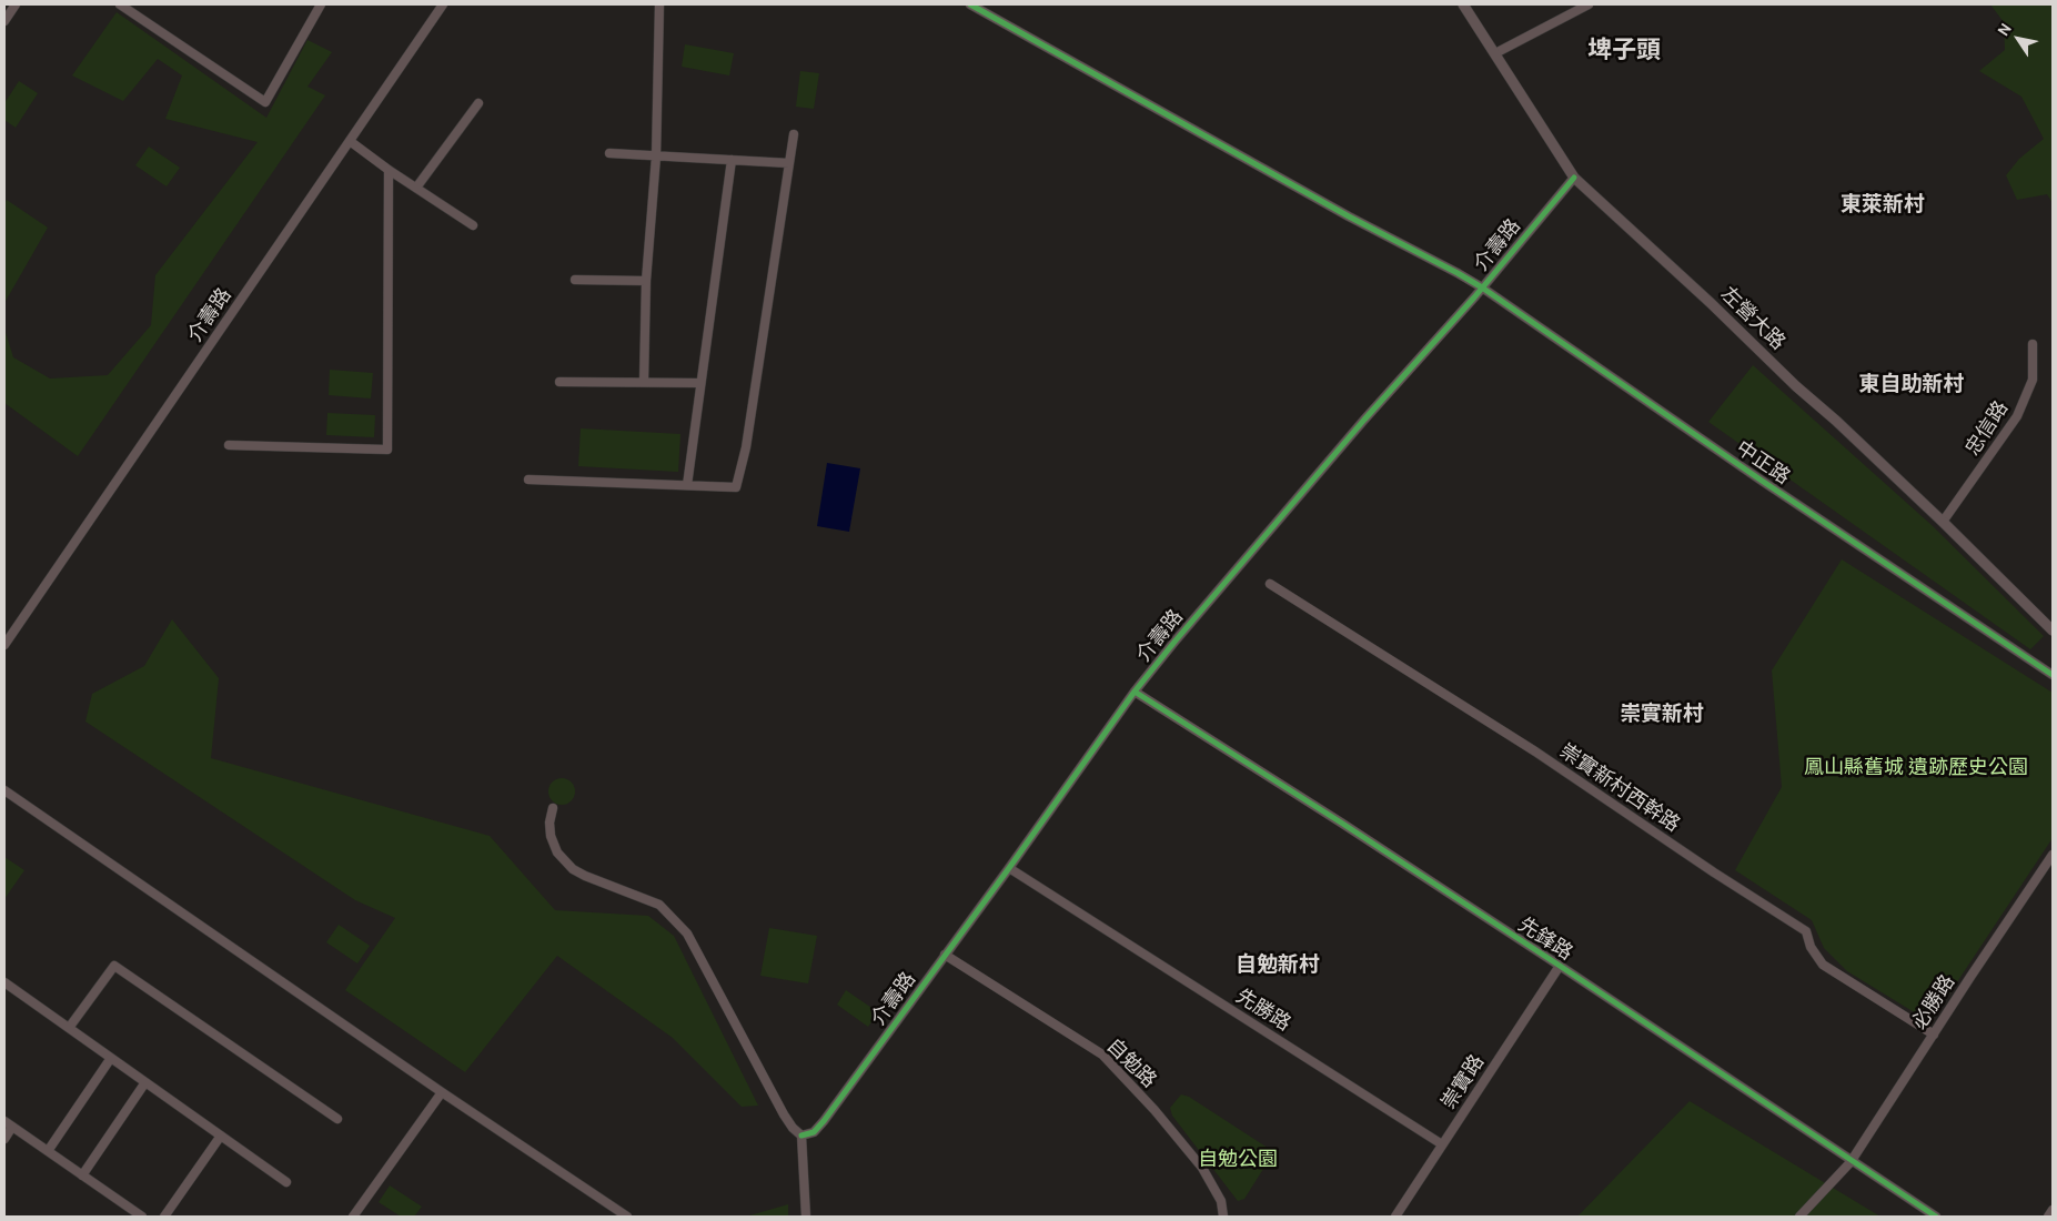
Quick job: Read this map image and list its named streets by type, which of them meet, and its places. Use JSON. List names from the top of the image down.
{
  "streets": {
    "street": [
      "介壽路",
      "左營大路",
      "忠信路",
      "中正路",
      "崇實新村西幹路",
      "先鋒路",
      "必勝路",
      "先勝路",
      "自勉路",
      "崇實路"
    ]
  },
  "crossings": [
    ["介壽路", "左營大路"],
    ["介壽路", "中正路"],
    ["介壽路", "先鋒路"],
    ["介壽路", "先勝路"],
    ["介壽路", "自勉路"],
    ["左營大路", "忠信路"],
    ["崇實新村西幹路", "必勝路"],
    ["先鋒路", "必勝路"],
    ["先鋒路", "崇實路"],
    ["先勝路", "崇實路"]
  ],
  "districts": [
    "埤子頭",
    "東萊新村",
    "東自助新村",
    "崇實新村",
    "自勉新村"
  ],
  "parks": ["鳳山縣舊城 遺跡歷史公園", "自勉公園"],
  "north": "top left"
}
